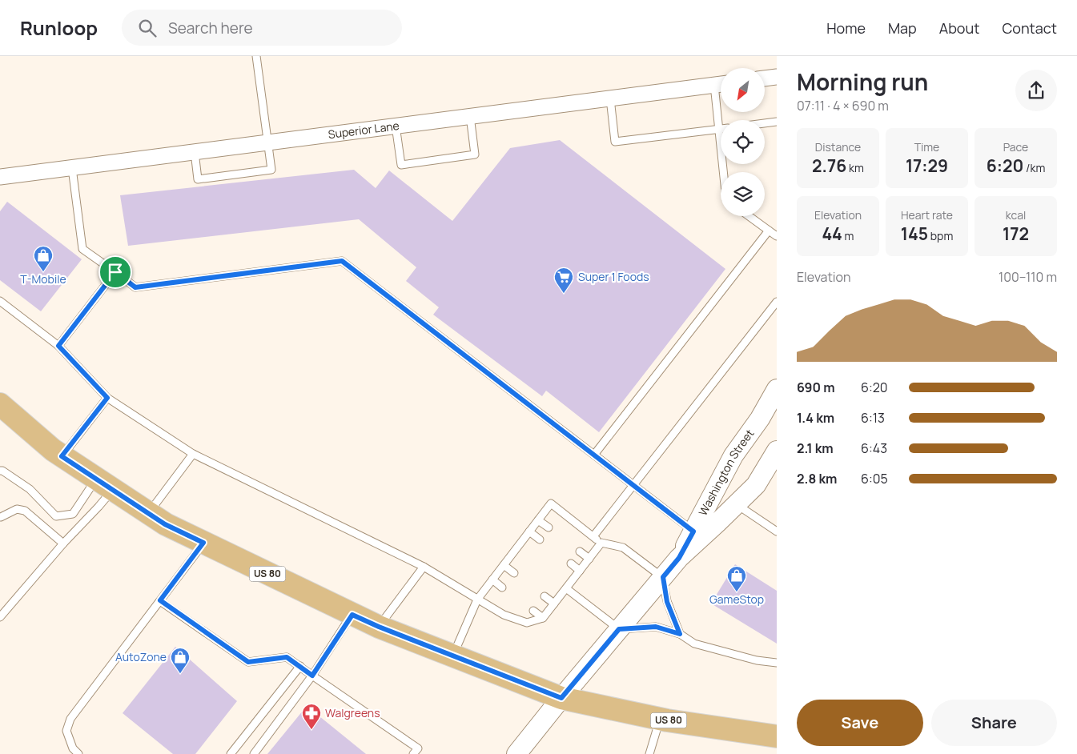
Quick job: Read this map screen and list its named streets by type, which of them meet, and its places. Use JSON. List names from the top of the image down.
{
  "streets": {
    "main road": ["US 80"],
    "street": ["Superior Lane", "Washington Street"]
  },
  "crossings": [
    ["Washington Street", "US 80"]
  ],
  "places": {
    "shop": ["T-Mobile", "GameStop", "AutoZone"],
    "supermarket": ["Super 1 Foods"],
    "pharmacy": ["Walgreens"]
  },
  "north": "bottom left",
  "page": {
    "header": "Runloop",
    "search": "Search here",
    "nav": [
      "Home",
      "Map",
      "About",
      "Contact"
    ],
    "heading": ["Morning run", "07:11 · 4 × 690 m"],
    "stats": [
      ["Distance", "2.76 km"],
      ["Time", "17:29"],
      ["Pace", "6:20 /km"],
      ["Elevation", "44 m"],
      ["Heart rate", "145 bpm"],
      ["kcal", "172"]
    ],
    "chart": ["Elevation", "100–110 m"],
    "list": [
      {
        "name": "690 m",
        "note": "6:20"
      },
      {
        "name": "1.4 km",
        "note": "6:13"
      },
      {
        "name": "2.1 km",
        "note": "6:43"
      },
      {
        "name": "2.8 km",
        "note": "6:05"
      }
    ],
    "buttons": ["Save", "Share"]
  }
}
